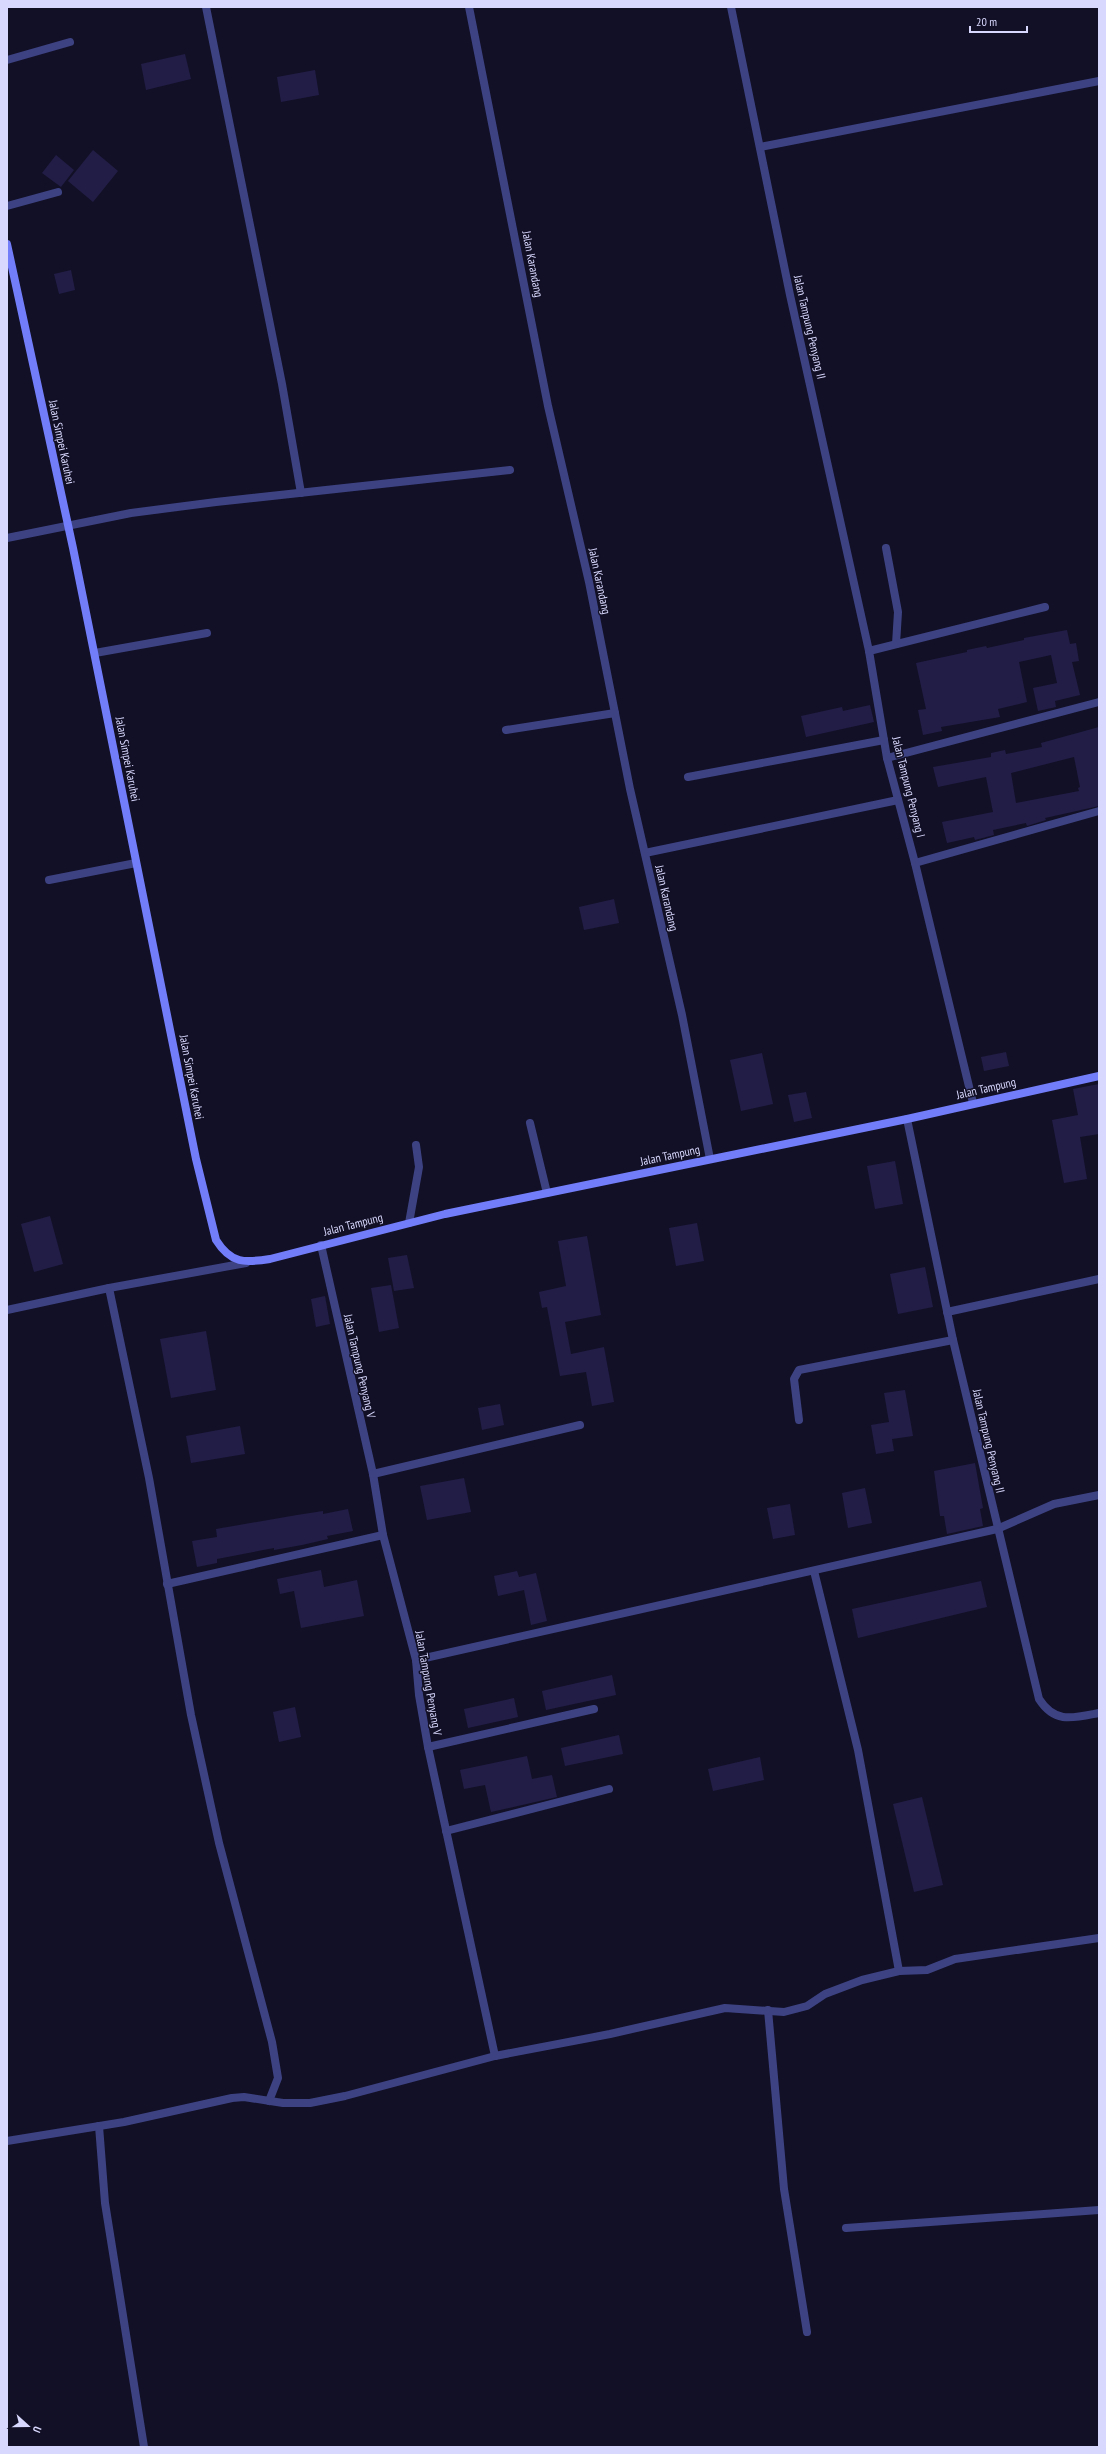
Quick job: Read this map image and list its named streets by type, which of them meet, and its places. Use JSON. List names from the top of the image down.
{
  "streets": {
    "main road": ["Jalan Simpei Karuhei", "Jalan Tampung"],
    "street": [
      "Jalan Karandang",
      "Jalan Tampung Penyang II",
      "Jalan Tampung Penyang I",
      "Jalan Tampung Penyang V"
    ]
  },
  "crossings": [
    ["Jalan Karandang", "Jalan Tampung"],
    ["Jalan Tampung Penyang II", "Jalan Tampung Penyang I"],
    ["Jalan Tampung Penyang II", "Jalan Tampung"],
    ["Jalan Simpei Karuhei", "Jalan Tampung"],
    ["Jalan Tampung Penyang I", "Jalan Tampung"],
    ["Jalan Tampung", "Jalan Tampung Penyang V"]
  ],
  "scale_bar": "20 m",
  "north": "right"
}
